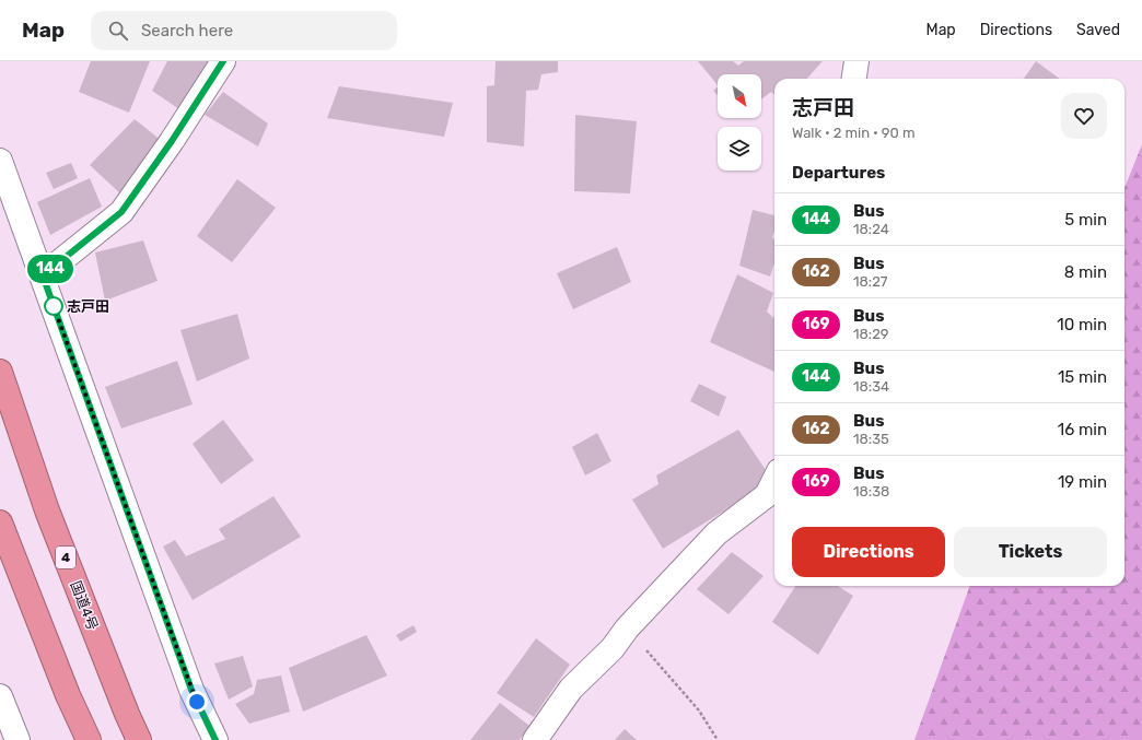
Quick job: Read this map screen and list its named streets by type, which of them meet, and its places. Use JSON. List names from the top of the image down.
{
  "streets": {
    "highway": ["4", "国道4号"]
  },
  "places": ["志戸田"],
  "lines": ["bus line 144"],
  "north": "bottom right",
  "page": {
    "header": "Map",
    "search": "Search here",
    "nav": ["Map", "Directions", "Saved"],
    "on_map": "144",
    "heading": [
      ["志戸田", "Walk · 2 min · 90 m"],
      "Departures"
    ],
    "list": [
      {
        "mark": "144",
        "name": "Bus",
        "note": "18:24",
        "value": "5 min"
      },
      {
        "mark": "162",
        "name": "Bus",
        "note": "18:27",
        "value": "8 min"
      },
      {
        "mark": "169",
        "name": "Bus",
        "note": "18:29",
        "value": "10 min"
      },
      {
        "mark": "144",
        "name": "Bus",
        "note": "18:34",
        "value": "15 min"
      },
      {
        "mark": "162",
        "name": "Bus",
        "note": "18:35",
        "value": "16 min"
      },
      {
        "mark": "169",
        "name": "Bus",
        "note": "18:38",
        "value": "19 min"
      }
    ],
    "buttons": ["Directions", "Tickets"]
  }
}
